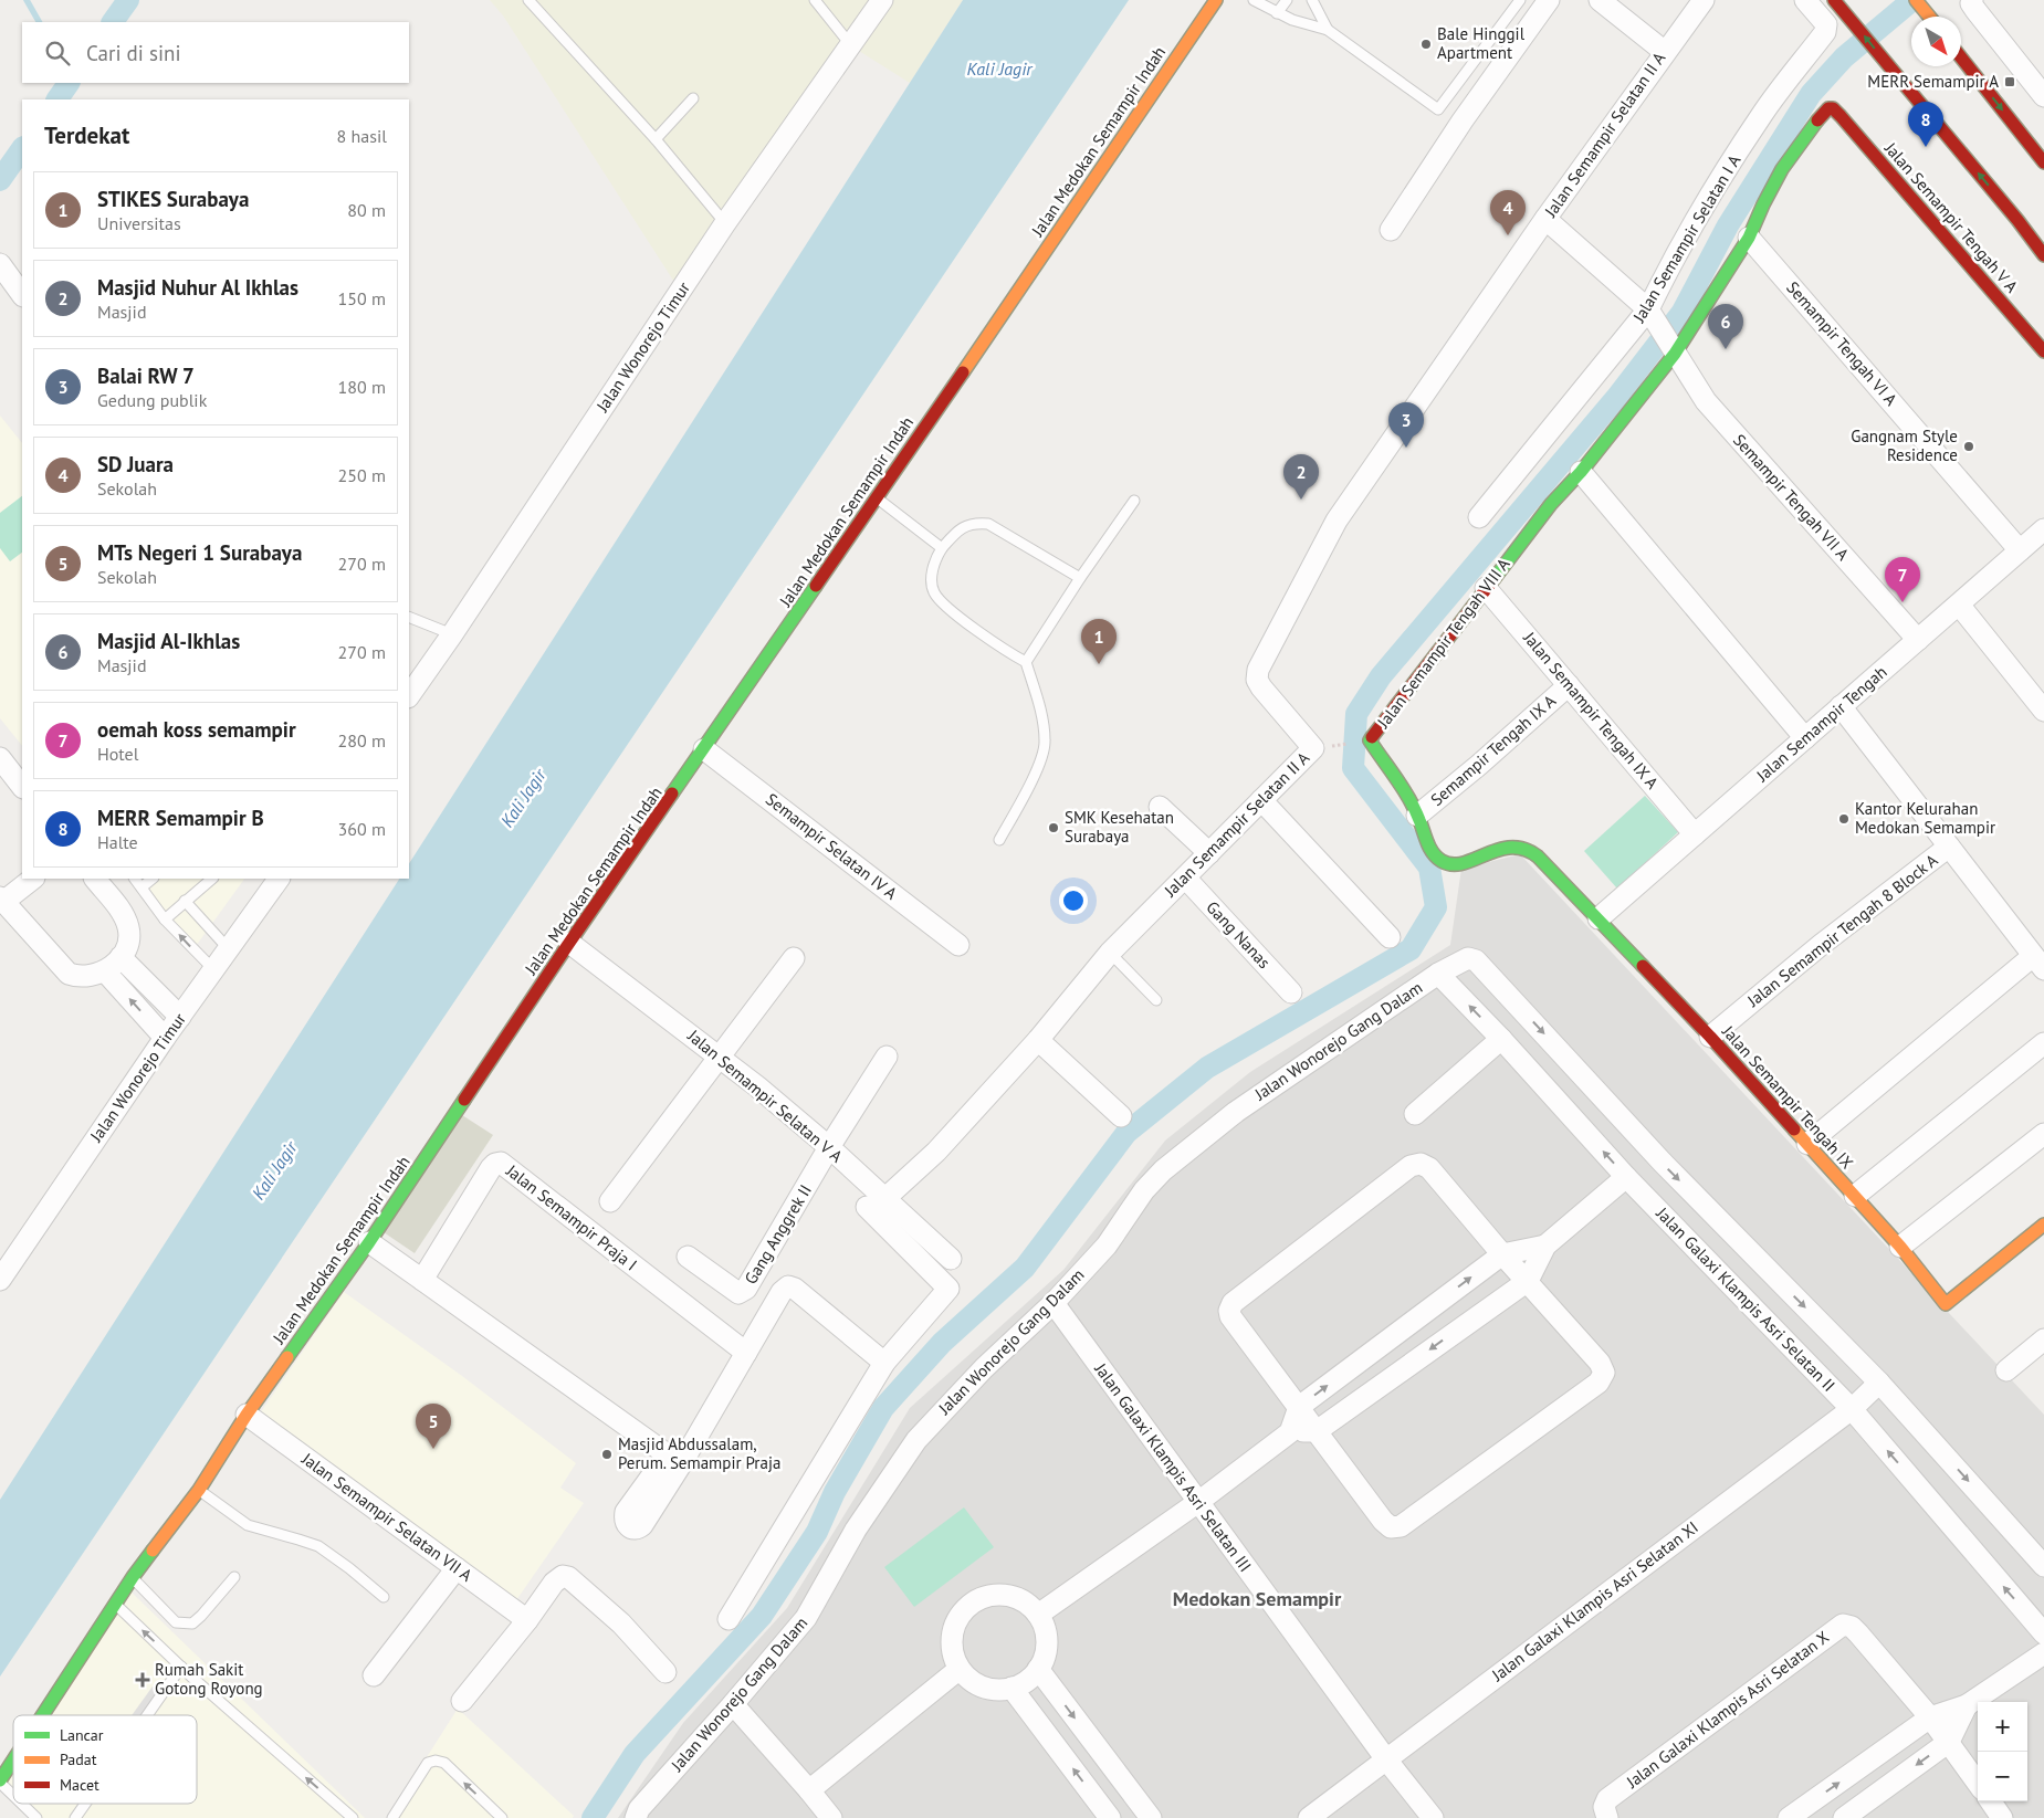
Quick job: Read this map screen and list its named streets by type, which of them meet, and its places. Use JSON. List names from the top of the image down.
{
  "streets": {
    "street": [
      "Jalan Semampir Selatan II A",
      "Jalan Medokan Semampir Indah",
      "Jalan Semampir Tengah V A",
      "Jalan Semampir Selatan I A",
      "Semampir Tengah VI A",
      "Jalan Wonorejo Timur",
      "Semampir Tengah VII A",
      "Jalan Semampir Tengah VIII A",
      "Jalan Semampir Tengah IX A",
      "Jalan Semampir Tengah",
      "Semampir Tengah IX A",
      "Semampir Selatan IV A",
      "Jalan Semampir Tengah 8 Block A",
      "Gang Nanas",
      "Jalan Wonorejo Gang Dalam",
      "Jalan Semampir Selatan V A",
      "Jalan Semampir Tengah IX",
      "Jalan Semampir Praja I",
      "Gang Anggrek II",
      "Jalan Galaxi Klampis Asri Selatan II",
      "Jalan Galaxi Klampis Asri Selatan III",
      "Jalan Semampir Selatan VII A",
      "Jalan Galaxi Klampis Asri Selatan XI",
      "Jalan Galaxi Klampis Asri Selatan X"
    ]
  },
  "crossings": [
    ["Jalan Semampir Selatan II A", "Semampir Tengah VII A"],
    ["Jalan Semampir Selatan II A", "Gang Nanas"],
    ["Jalan Semampir Selatan II A", "Jalan Semampir Selatan V A"],
    ["Jalan Medokan Semampir Indah", "Semampir Selatan IV A"],
    ["Jalan Medokan Semampir Indah", "Jalan Semampir Selatan V A"],
    ["Jalan Medokan Semampir Indah", "Jalan Semampir Selatan VII A"],
    ["Jalan Semampir Tengah V A", "Jalan Semampir Tengah VIII A"],
    ["Jalan Semampir Selatan I A", "Semampir Tengah VII A"],
    ["Semampir Tengah VI A", "Jalan Semampir Tengah VIII A"],
    ["Semampir Tengah VI A", "Jalan Semampir Tengah"],
    ["Semampir Tengah VII A", "Jalan Semampir Tengah VIII A"],
    ["Semampir Tengah VII A", "Jalan Semampir Tengah"],
    ["Jalan Semampir Tengah VIII A", "Jalan Semampir Tengah IX A"],
    ["Jalan Semampir Tengah VIII A", "Jalan Semampir Tengah"],
    ["Jalan Semampir Tengah VIII A", "Semampir Tengah IX A"],
    ["Jalan Semampir Tengah VIII A", "Jalan Semampir Tengah IX"],
    ["Jalan Semampir Tengah IX A", "Jalan Semampir Tengah"],
    ["Jalan Semampir Tengah IX A", "Semampir Tengah IX A"],
    ["Jalan Semampir Tengah", "Jalan Semampir Tengah IX"],
    ["Jalan Semampir Tengah 8 Block A", "Jalan Semampir Tengah IX"],
    ["Jalan Wonorejo Gang Dalam", "Jalan Galaxi Klampis Asri Selatan II"],
    ["Jalan Wonorejo Gang Dalam", "Jalan Galaxi Klampis Asri Selatan III"],
    ["Jalan Wonorejo Gang Dalam", "Jalan Galaxi Klampis Asri Selatan XI"],
    ["Jalan Semampir Selatan V A", "Gang Anggrek II"],
    ["Jalan Galaxi Klampis Asri Selatan II", "Jalan Galaxi Klampis Asri Selatan XI"],
    ["Jalan Galaxi Klampis Asri Selatan III", "Jalan Galaxi Klampis Asri Selatan XI"]
  ],
  "districts": ["Medokan Semampir"],
  "water": ["Kali Jagir"],
  "places": {
    "other": [
      "Bale Hinggil Apartment",
      "Gangnam Style Residence",
      "Kantor Kelurahan Medokan Semampir",
      "SMK Kesehatan Surabaya",
      "Masjid Abdussalam, Perum. Semampir Praja"
    ],
    "transit": ["MERR Semampir A"],
    "health": ["Rumah Sakit Gotong Royong"]
  },
  "legend": ["Lancar", "Padat", "Macet"],
  "north": "bottom right",
  "page": {
    "search": "Cari di sini",
    "heading": ["Terdekat", "8 hasil"],
    "pins": [
      "8",
      "4",
      "6",
      "3",
      "2",
      "7",
      "1",
      "5"
    ],
    "list": [
      {
        "mark": "1",
        "name": "STIKES Surabaya",
        "note": "Universitas",
        "value": "80 m"
      },
      {
        "mark": "2",
        "name": "Masjid Nuhur Al Ikhlas",
        "note": "Masjid",
        "value": "150 m"
      },
      {
        "mark": "3",
        "name": "Balai RW 7",
        "note": "Gedung publik",
        "value": "180 m"
      },
      {
        "mark": "4",
        "name": "SD Juara",
        "note": "Sekolah",
        "value": "250 m"
      },
      {
        "mark": "5",
        "name": "MTs Negeri 1 Surabaya",
        "note": "Sekolah",
        "value": "270 m"
      },
      {
        "mark": "6",
        "name": "Masjid Al-Ikhlas",
        "note": "Masjid",
        "value": "270 m"
      },
      {
        "mark": "7",
        "name": "oemah koss semampir",
        "note": "Hotel",
        "value": "280 m"
      },
      {
        "mark": "8",
        "name": "MERR Semampir B",
        "note": "Halte",
        "value": "360 m"
      }
    ],
    "map_buttons": ["+", "−"]
  }
}
